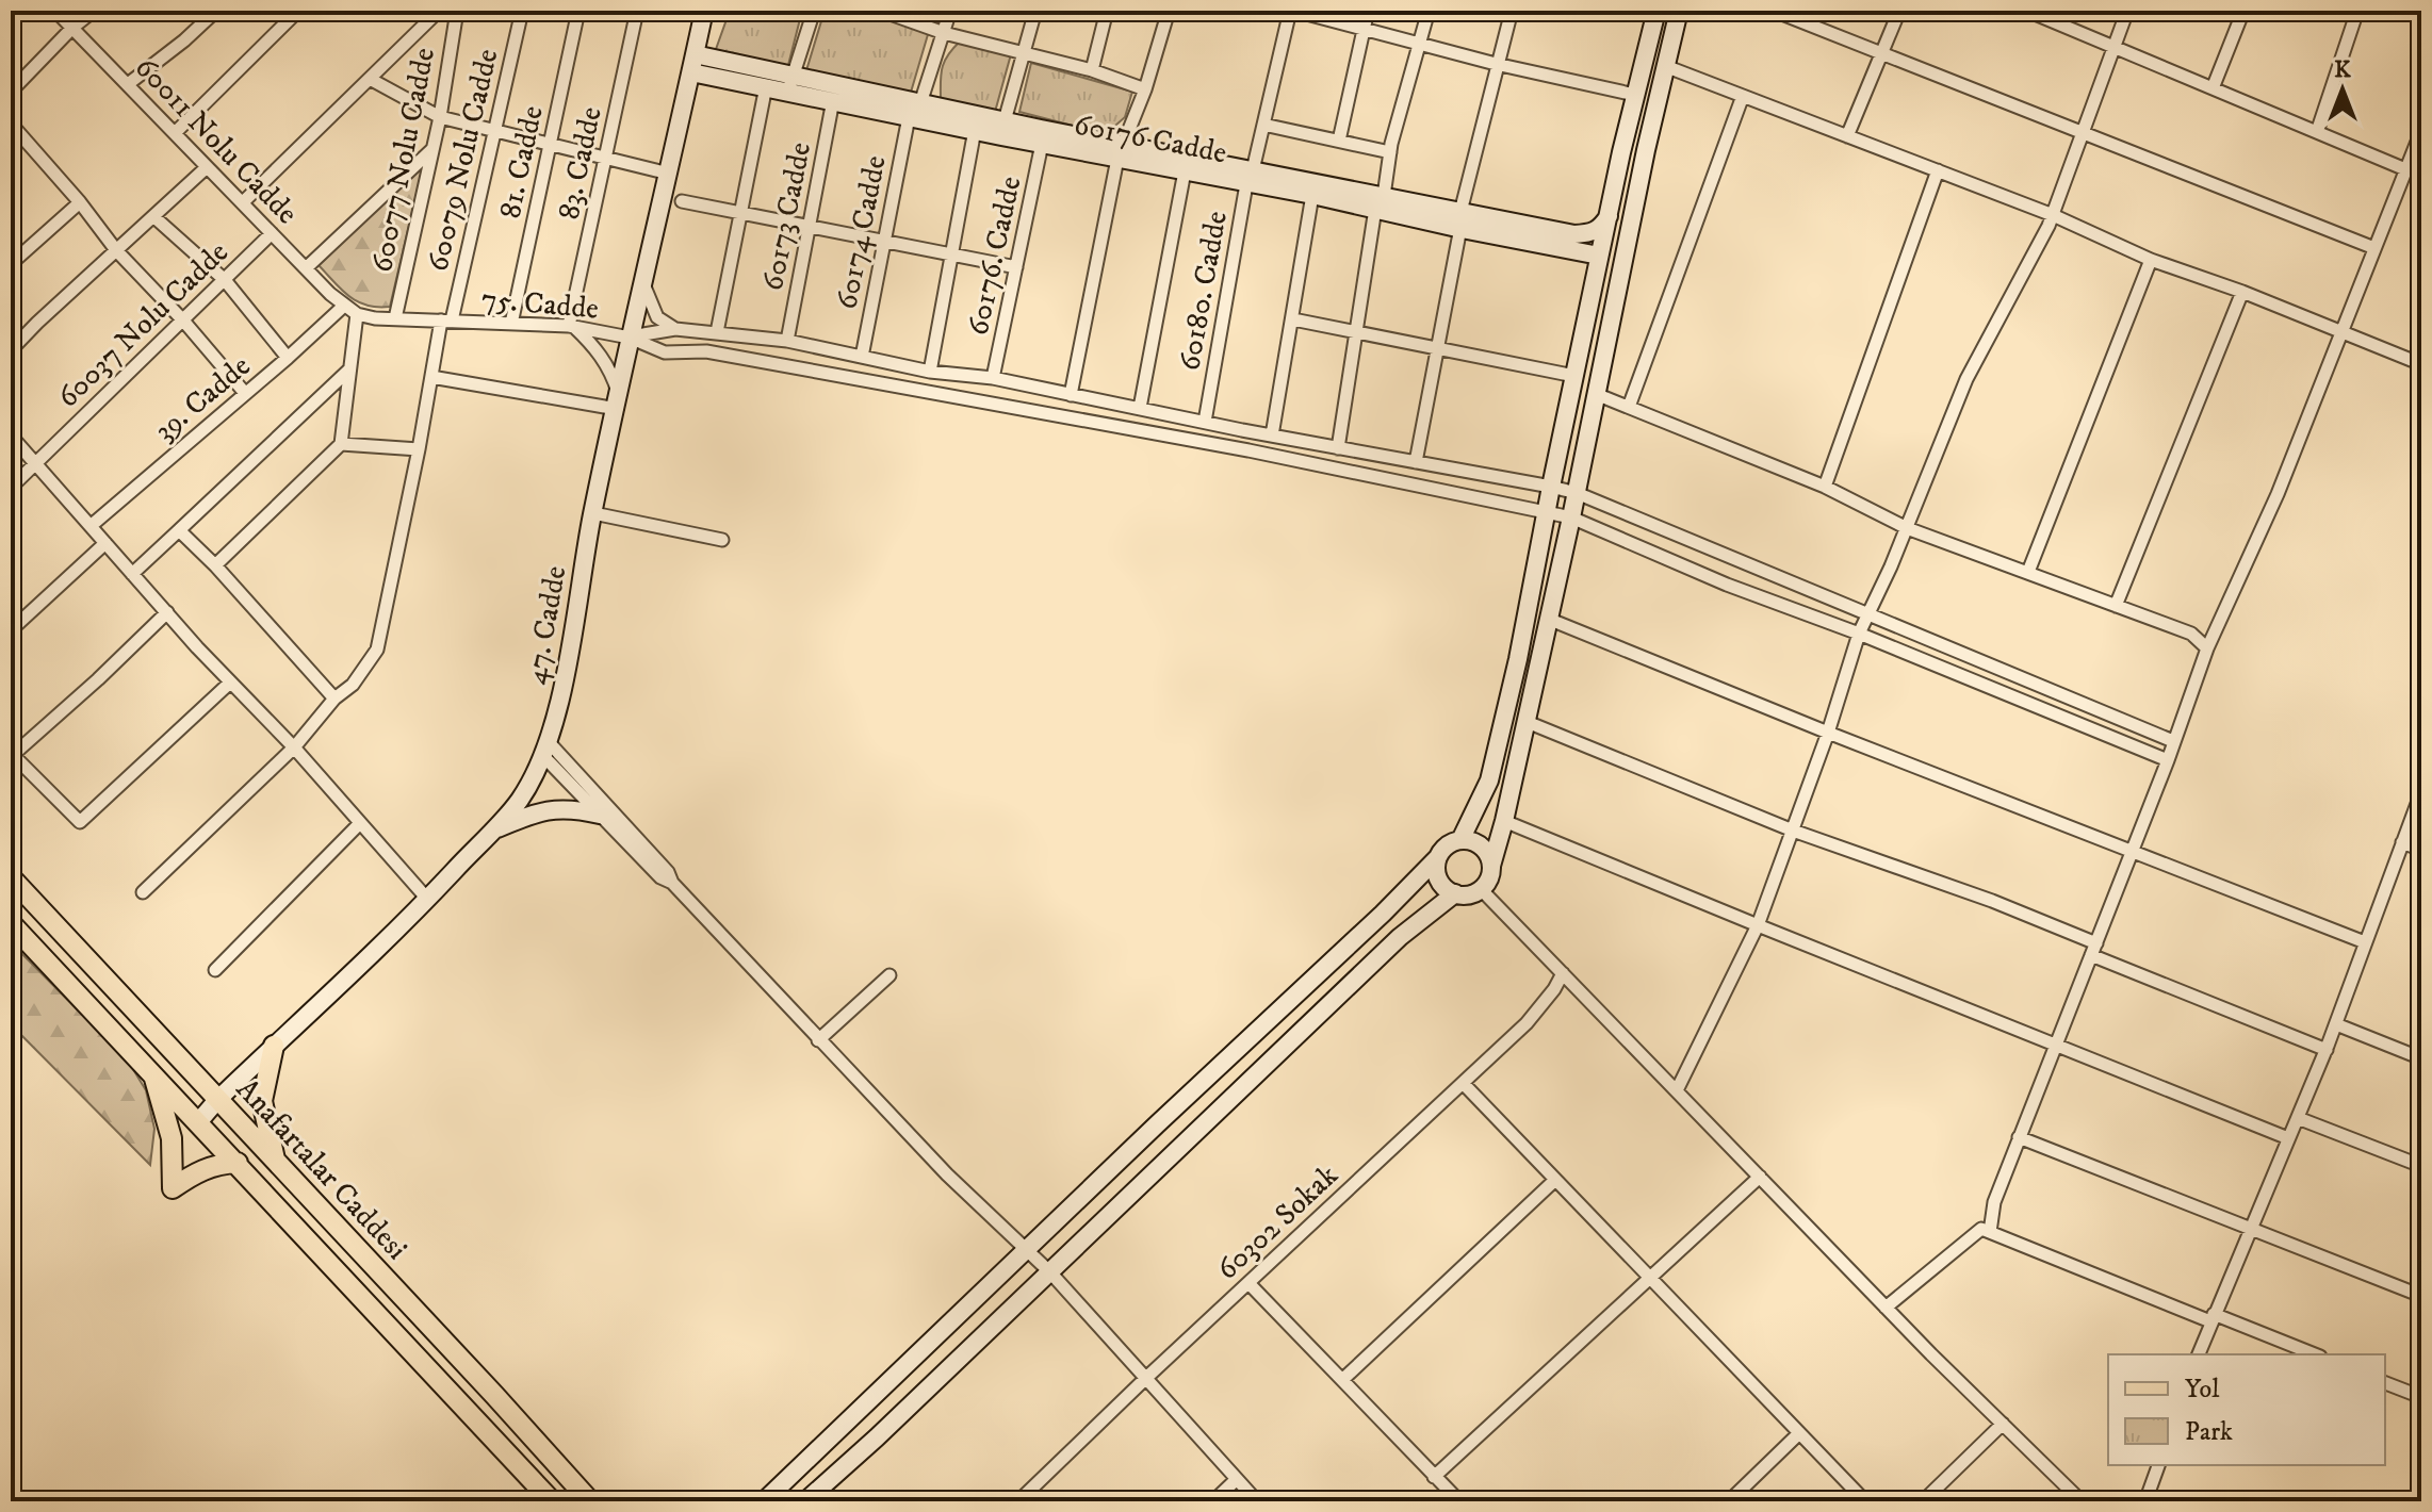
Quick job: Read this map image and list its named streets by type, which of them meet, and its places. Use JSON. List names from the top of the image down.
{
  "streets": {
    "main road": ["60176 Cadde", "47. Cadde", "Anafartalar Caddesi"],
    "street": [
      "60011 Nolu Cadde",
      "60077 Nolu Cadde",
      "60079 Nolu Cadde",
      "81. Cadde",
      "83. Cadde",
      "60173 Cadde",
      "60174 Cadde",
      "60176. Cadde",
      "60180. Cadde",
      "75. Cadde",
      "60037 Nolu Cadde",
      "39. Cadde",
      "60302 Sokak"
    ]
  },
  "crossings": [
    ["60176 Cadde", "60173 Cadde"],
    ["60176 Cadde", "60174 Cadde"],
    ["60176 Cadde", "60176. Cadde"],
    ["60176 Cadde", "60180. Cadde"],
    ["60176 Cadde", "47. Cadde"],
    ["60011 Nolu Cadde", "75. Cadde"],
    ["60011 Nolu Cadde", "60037 Nolu Cadde"],
    ["60011 Nolu Cadde", "39. Cadde"],
    ["60077 Nolu Cadde", "75. Cadde"],
    ["60079 Nolu Cadde", "75. Cadde"],
    ["81. Cadde", "75. Cadde"],
    ["83. Cadde", "75. Cadde"],
    ["75. Cadde", "47. Cadde"],
    ["47. Cadde", "Anafartalar Caddesi"]
  ],
  "legend": ["Yol", "Park"],
  "north": "top"
}
